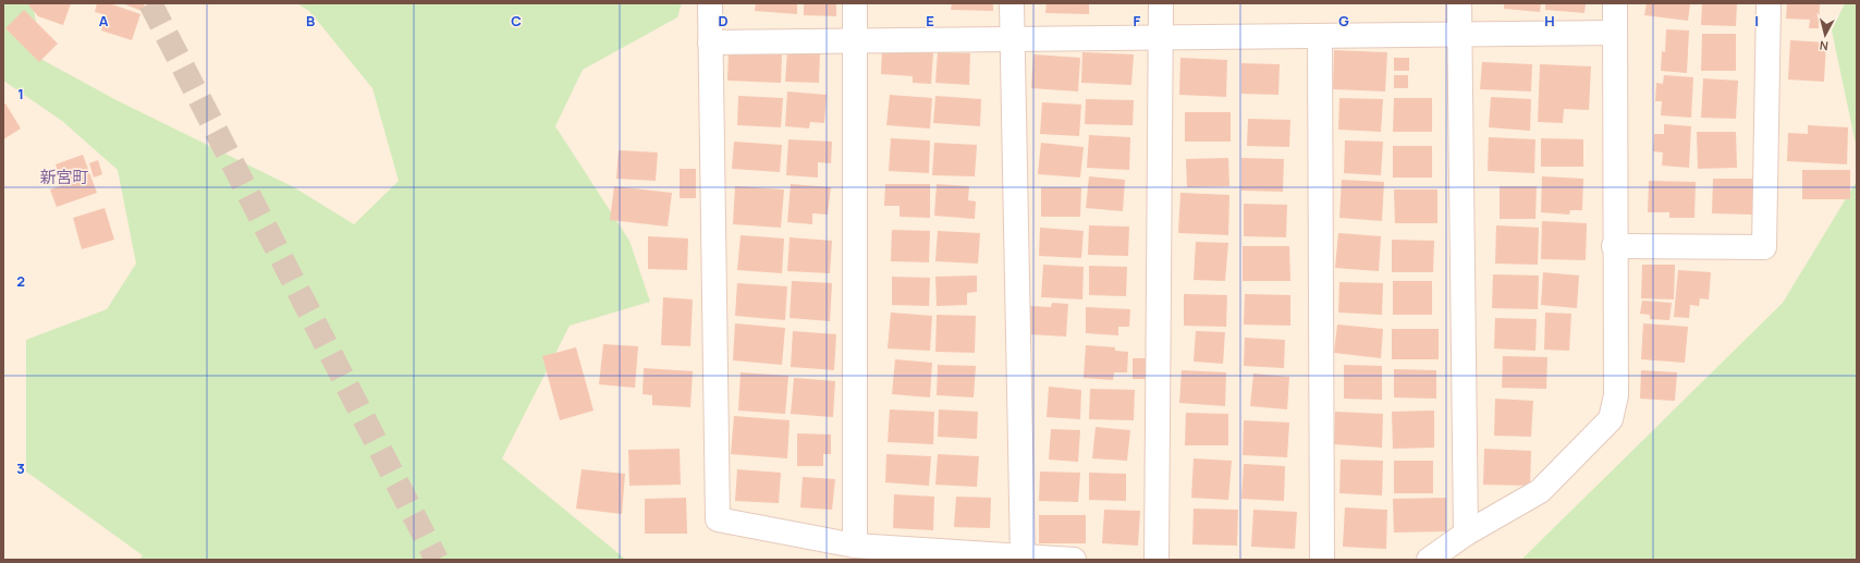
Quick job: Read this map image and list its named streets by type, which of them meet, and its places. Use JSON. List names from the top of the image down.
{
  "districts": ["新宮町"],
  "north": "bottom",
  "grid": {
    "columns": [
      "A",
      "B",
      "C",
      "D",
      "E",
      "F",
      "G",
      "H",
      "I"
    ],
    "rows": ["1", "2", "3"]
  }
}
